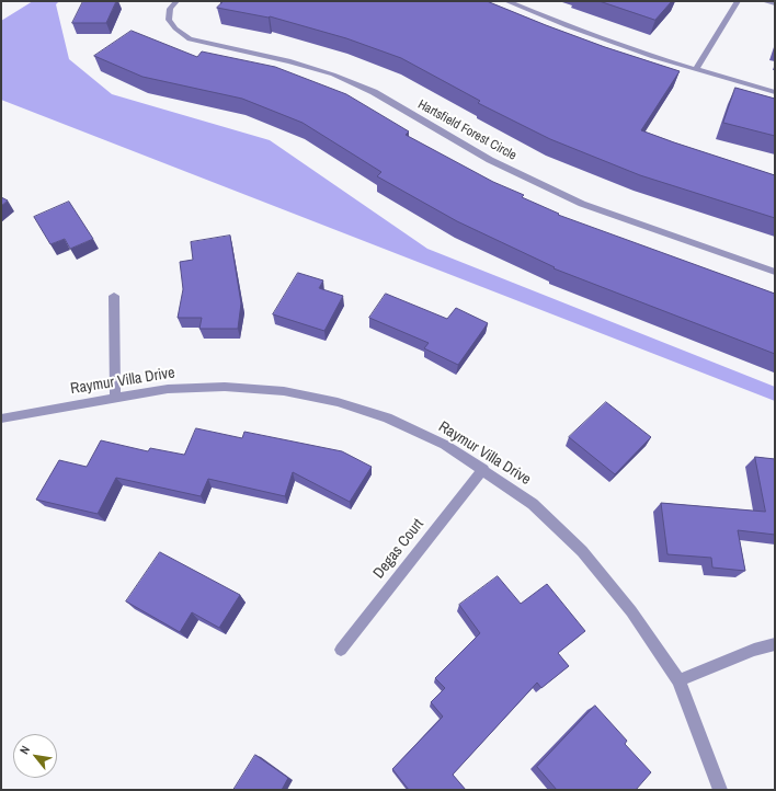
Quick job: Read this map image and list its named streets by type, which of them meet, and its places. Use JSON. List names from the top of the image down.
{
  "streets": {
    "street": ["Hartsfield Forest Circle", "Raymur Villa Drive", "Degas Court"]
  },
  "crossings": [
    ["Raymur Villa Drive", "Degas Court"]
  ],
  "north": "top left"
}
